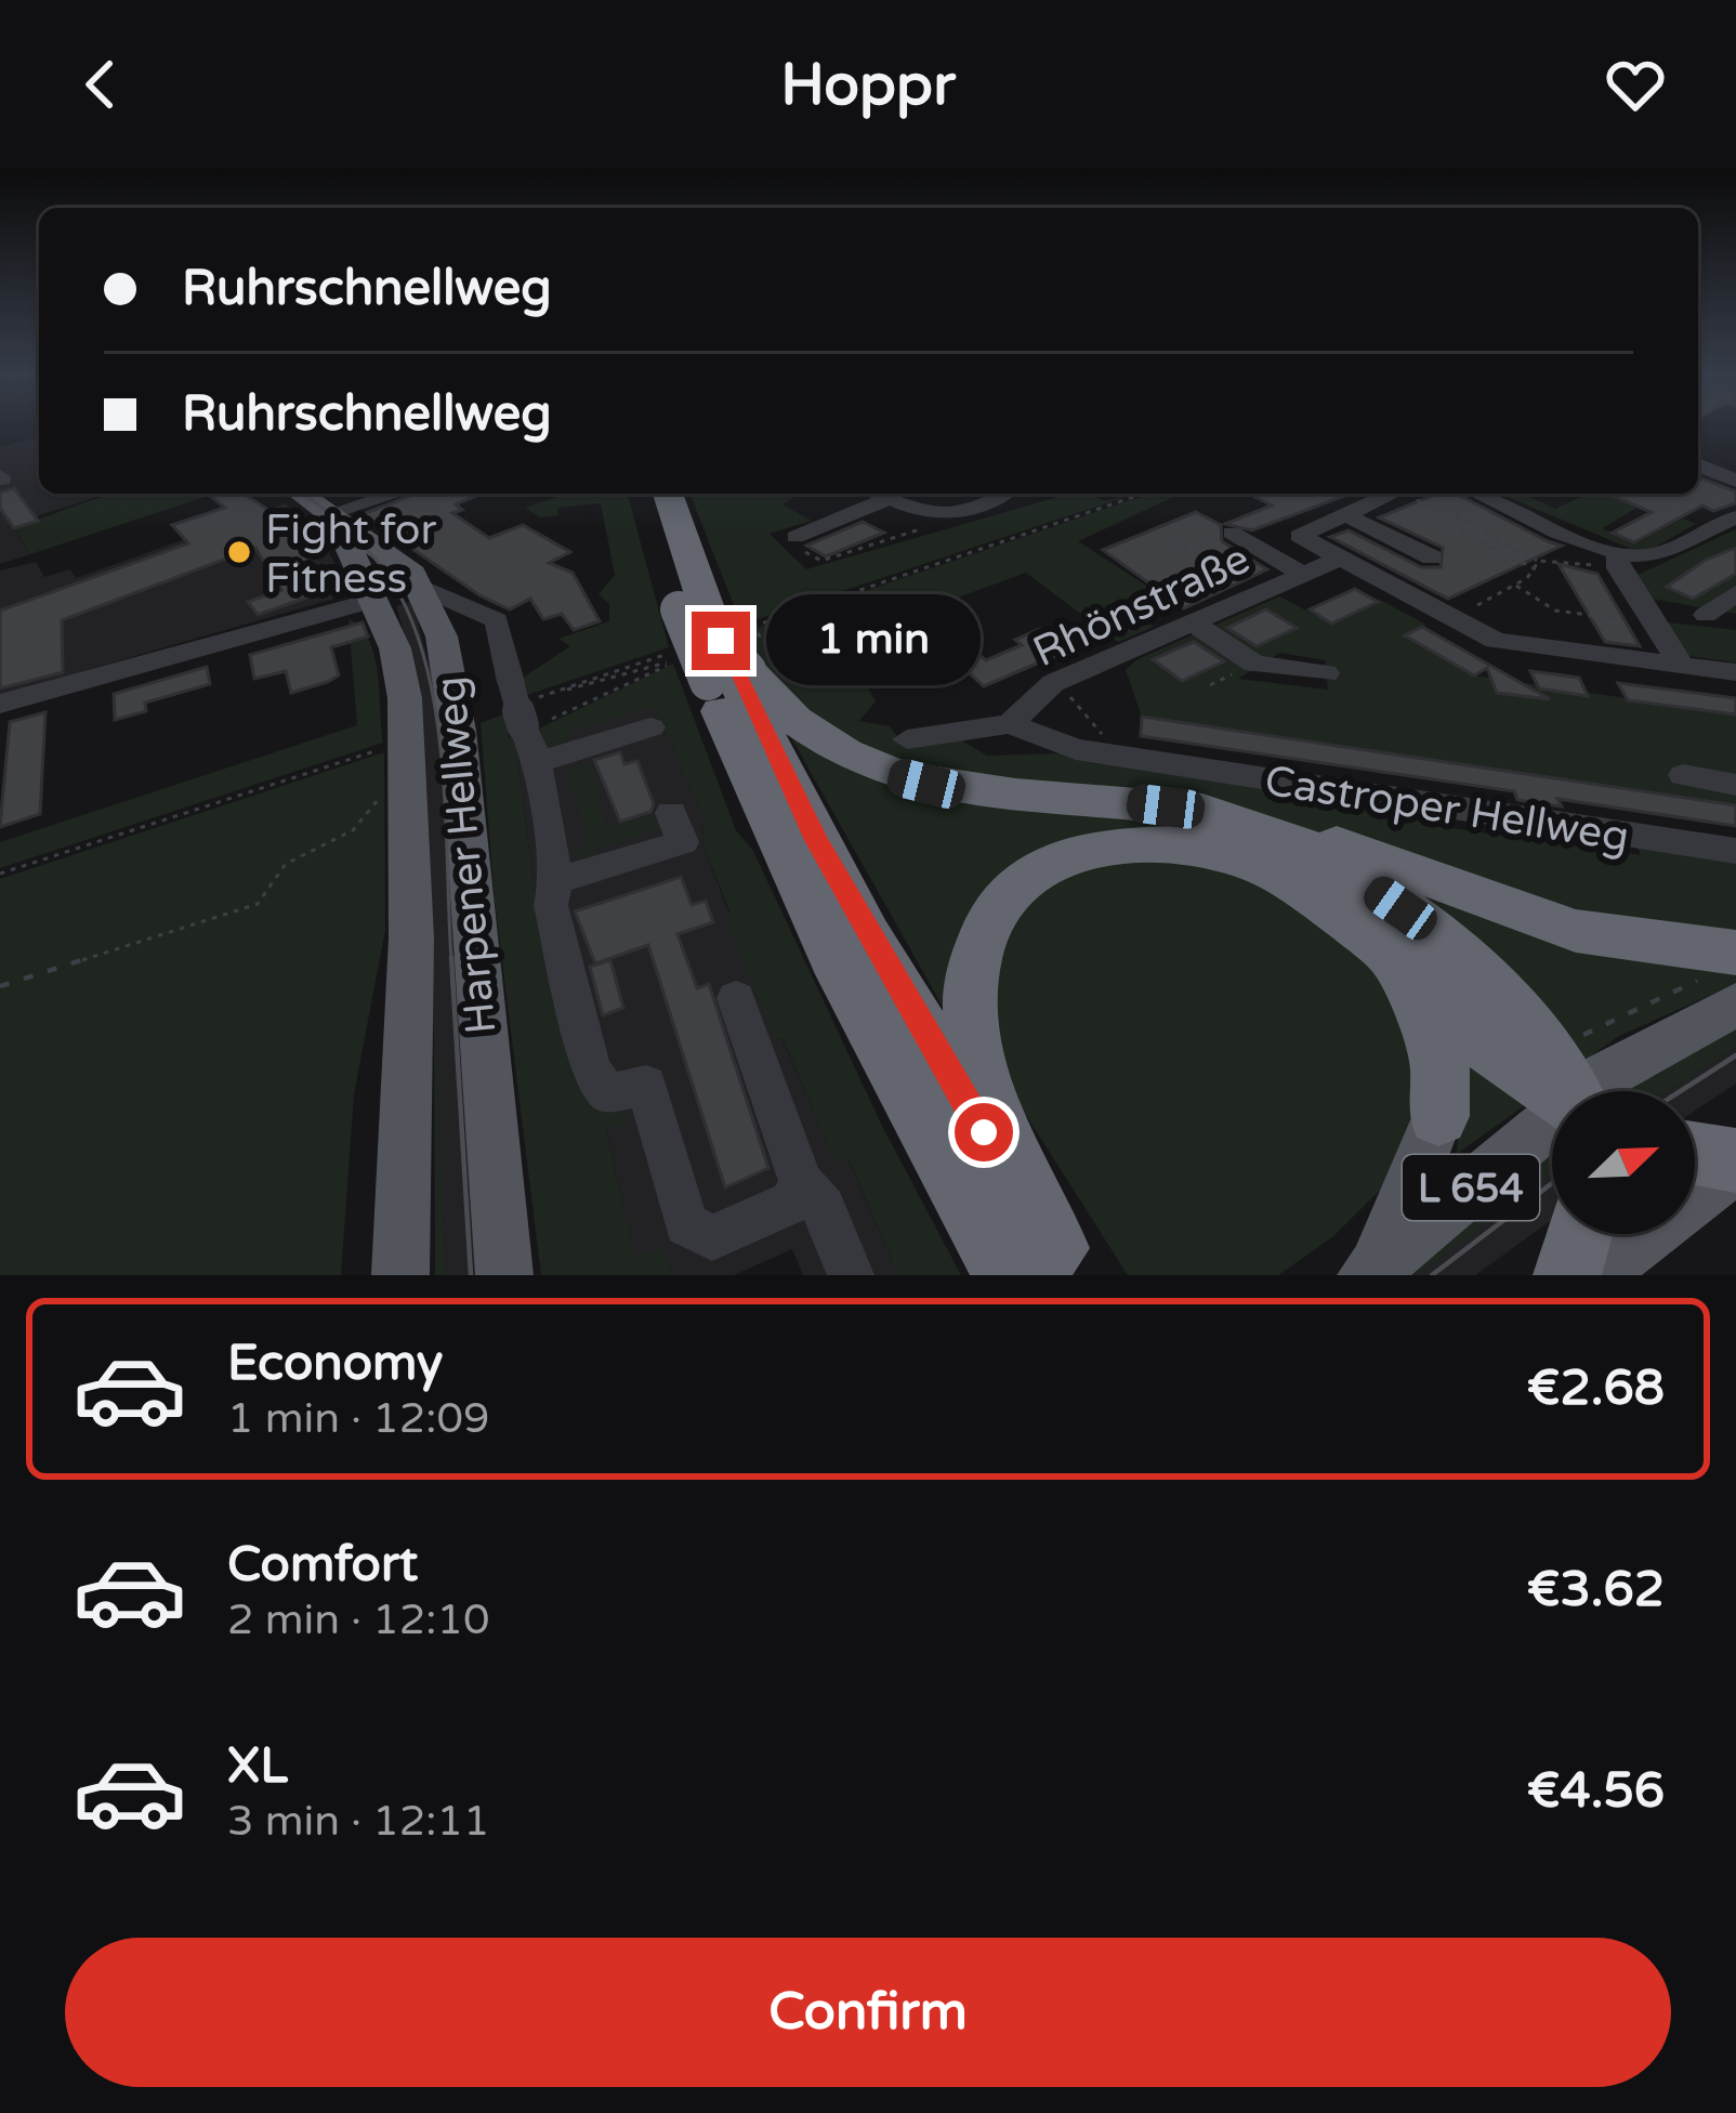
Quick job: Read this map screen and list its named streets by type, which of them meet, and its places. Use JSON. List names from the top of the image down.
{
  "streets": {
    "main road": ["Harpener Hellweg", "L 654"],
    "street": ["Rhönstraße", "Castroper Hellweg"]
  },
  "crossings": [
    ["Rhönstraße", "Castroper Hellweg"]
  ],
  "places": ["Fight for Fitness"],
  "north": "top right",
  "page": {
    "header": "Hoppr",
    "banner": ["Ruhrschnellweg", "Ruhrschnellweg"],
    "bubble": "1 min",
    "list": [
      {
        "name": "Economy",
        "note": "1 min · 12:09",
        "value": "€2.68"
      },
      {
        "name": "Comfort",
        "note": "2 min · 12:10",
        "value": "€3.62"
      },
      {
        "name": "XL",
        "note": "3 min · 12:11",
        "value": "€4.56"
      }
    ],
    "buttons": "Confirm"
  }
}
